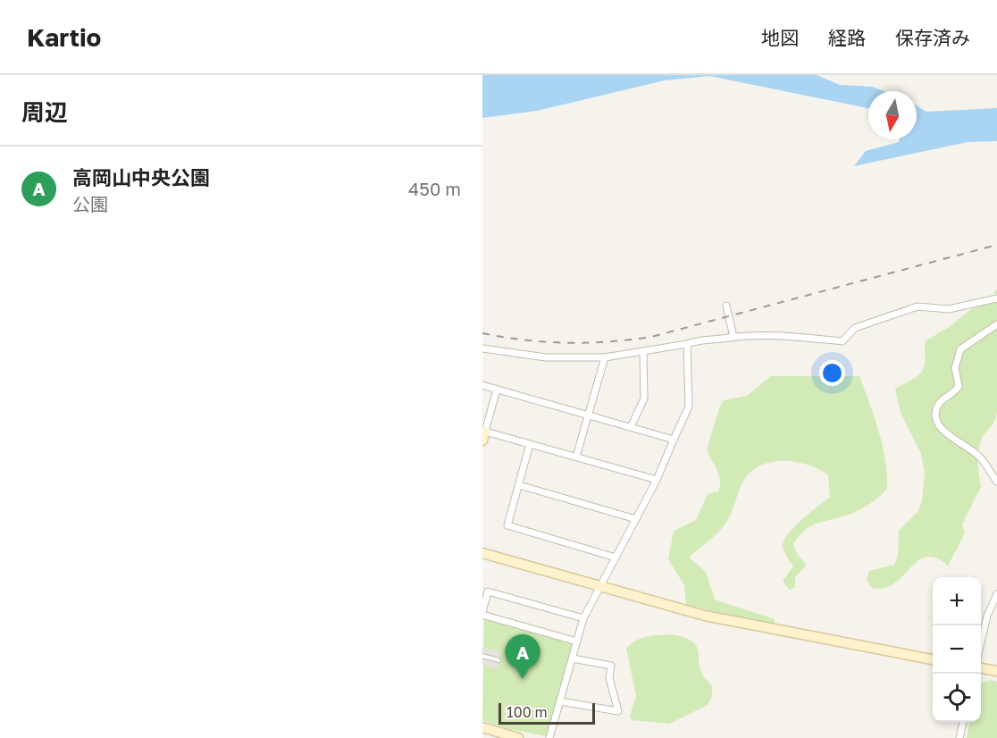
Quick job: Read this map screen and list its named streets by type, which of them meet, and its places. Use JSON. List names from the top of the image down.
{
  "scale_bar": "100 m",
  "north": "bottom",
  "page": {
    "header": "Kartio",
    "nav": ["地図", "経路", "保存済み"],
    "heading": "周辺",
    "list": [
      {
        "mark": "A",
        "name": "高岡山中央公園",
        "note": "公園",
        "value": "450 m"
      }
    ],
    "map_buttons": ["+", "−"],
    "pins": "A",
    "scale": "100 m"
  }
}
